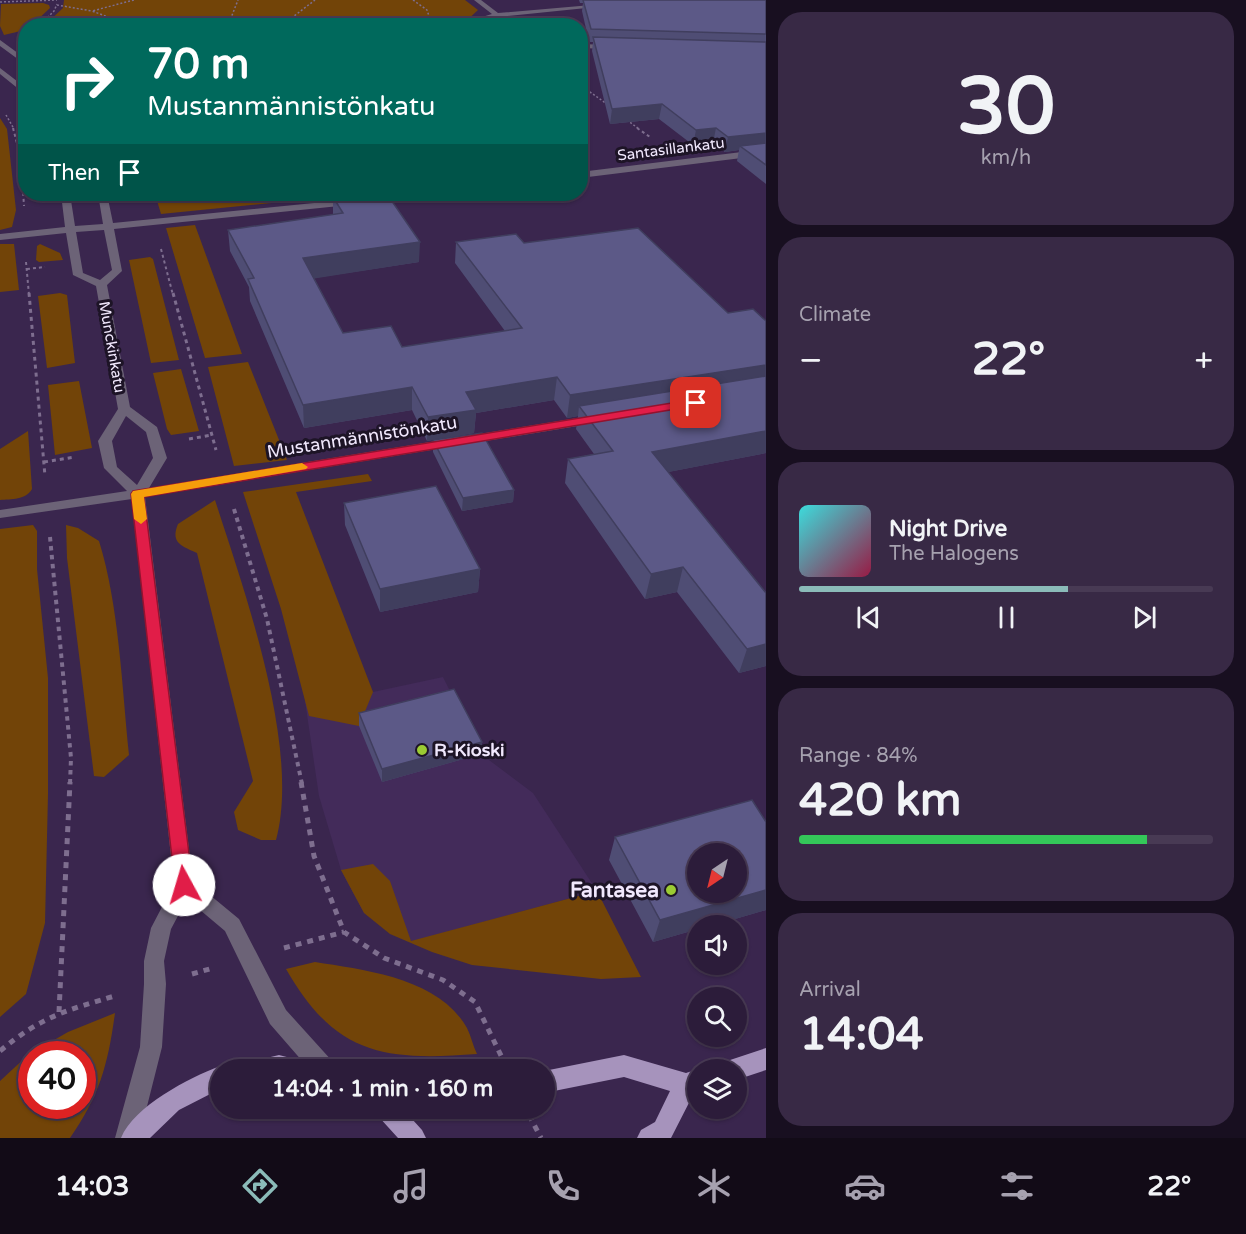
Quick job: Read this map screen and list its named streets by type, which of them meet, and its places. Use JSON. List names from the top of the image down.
{
  "streets": {
    "street": ["Santasillankatu", "Munckinkatu", "Mustanmännistönkatu"]
  },
  "crossings": [
    ["Munckinkatu", "Mustanmännistönkatu"]
  ],
  "places": ["R-Kioski", "Fantasea"],
  "north": "bottom left",
  "page": {
    "tile": [
      ["30", "km/h"],
      "Climate",
      ["Range · 84%", "420 km"],
      ["Arrival", "14:04"]
    ],
    "turn": ["70 m", "Mustanmännistönkatu"],
    "then": "Then",
    "heat": ["−", "22°", "+"],
    "song": ["Night Drive", "The Halogens"],
    "limit": "40",
    "trip": "14:04 · 1 min · 160 m",
    "tabs": ["14:03", "22°"]
  }
}
